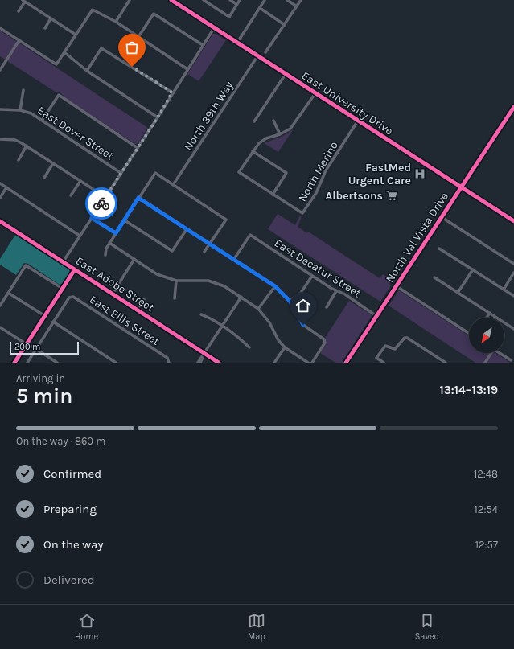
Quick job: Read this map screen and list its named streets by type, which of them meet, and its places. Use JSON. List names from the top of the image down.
{
  "streets": {
    "main road": ["East University Drive", "North Val Vista Drive"],
    "street": [
      "North 39th Way",
      "East Dover Street",
      "North Merino",
      "East Decatur Street",
      "East Adobe Street",
      "East Ellis Street"
    ]
  },
  "crossings": [
    ["East University Drive", "North 39th Way"],
    ["East University Drive", "North Merino"],
    ["East University Drive", "North Val Vista Drive"],
    ["North Val Vista Drive", "East Decatur Street"]
  ],
  "places": {
    "hospital": ["FastMed Urgent Care"],
    "supermarket": ["Albertsons"]
  },
  "scale_bar": "200 m",
  "north": "bottom left",
  "page": {
    "scale": "200 m",
    "heading": ["5 min", "Arriving in", "13:14–13:19"],
    "bar": "On the way · 860 m",
    "list": [
      ["Confirmed", "12:48"],
      ["Preparing", "12:54"],
      ["On the way", "12:57"],
      "Delivered"
    ],
    "tabs": ["Home", "Map", "Saved"]
  }
}
